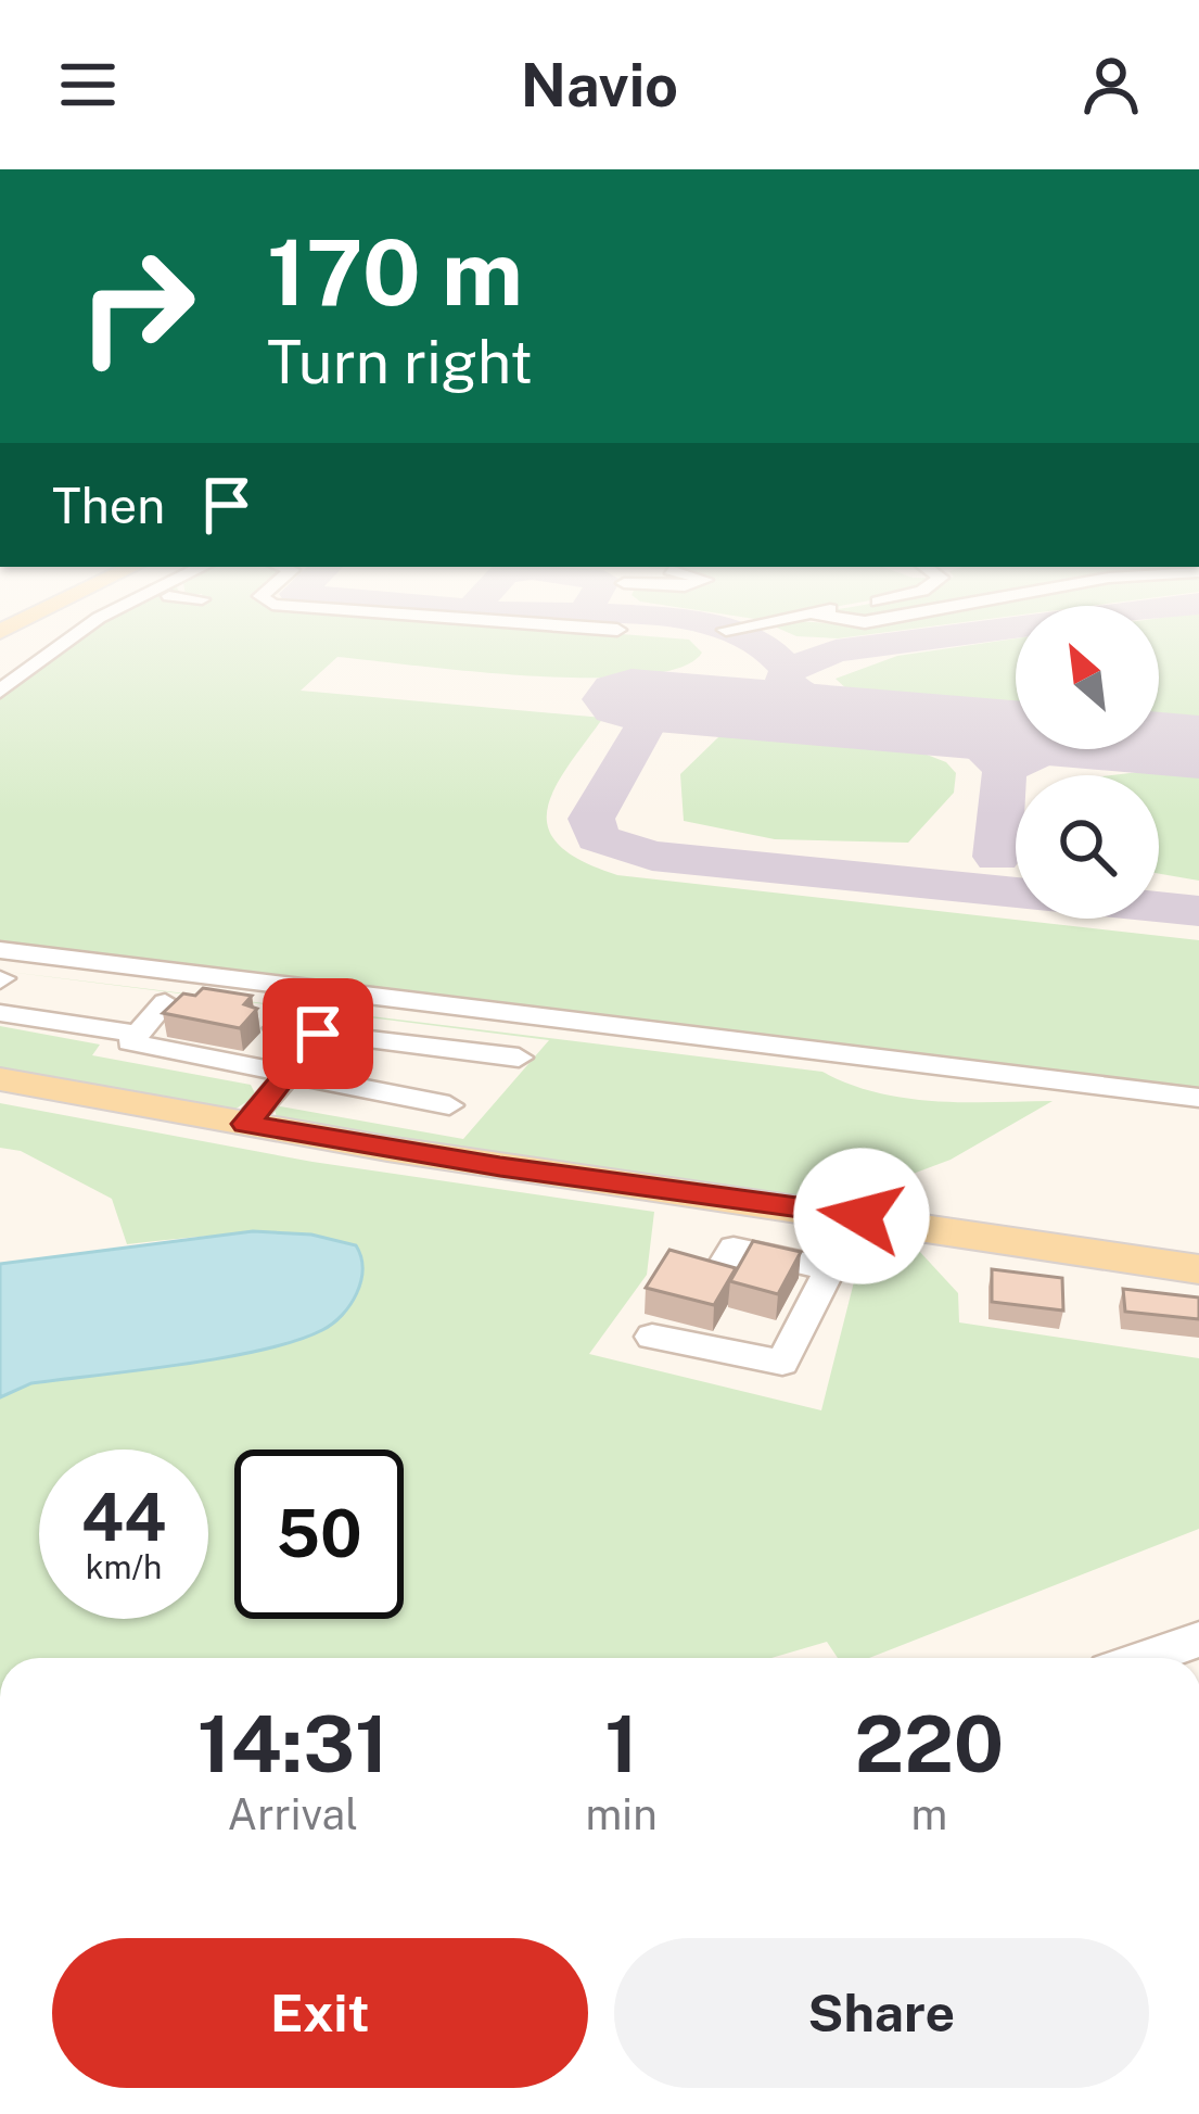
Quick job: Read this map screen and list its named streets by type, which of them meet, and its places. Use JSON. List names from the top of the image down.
{
  "north": "top left",
  "page": {
    "header": "Navio",
    "turn": ["170 m", "Turn right"],
    "then": "Then",
    "speed": "44 km/h",
    "limit": "50",
    "eta": [
      "14:31",
      "Arrival",
      "1",
      "min",
      "220",
      "m"
    ],
    "buttons": ["Exit", "Share"]
  }
}
